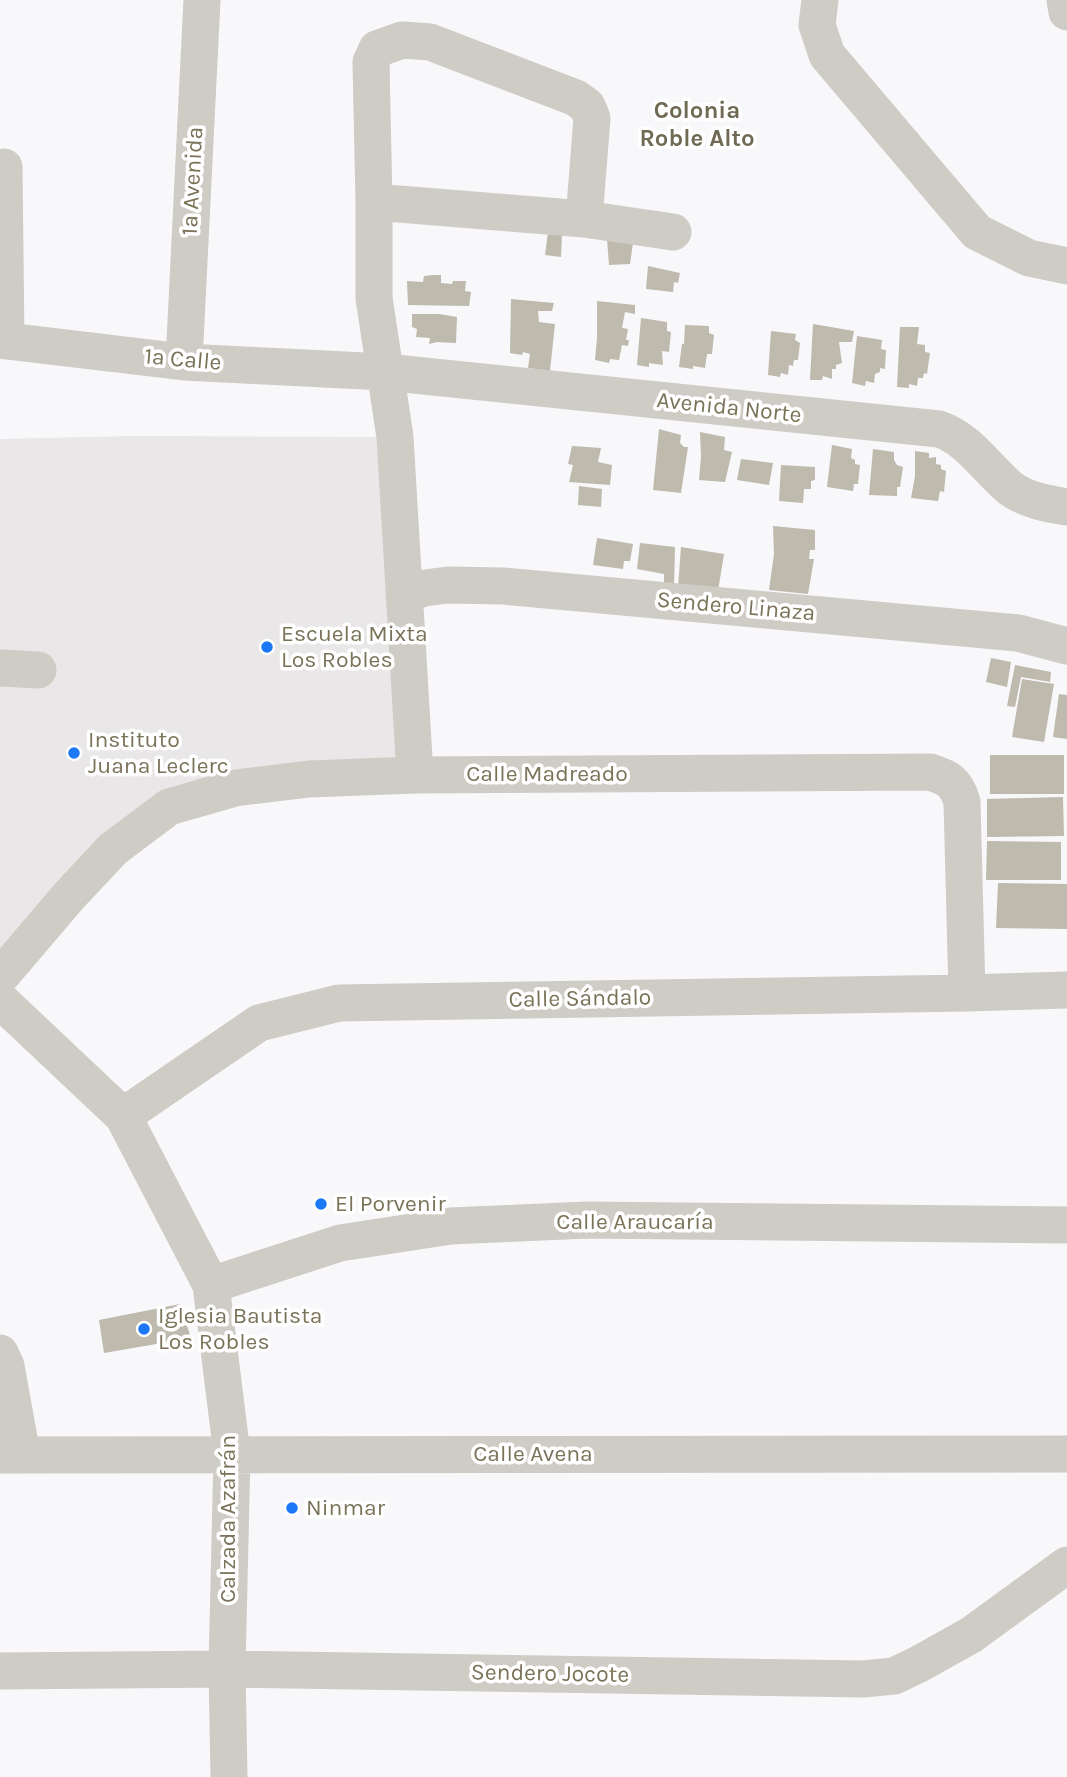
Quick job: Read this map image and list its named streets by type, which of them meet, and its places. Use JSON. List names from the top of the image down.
{
  "streets": {
    "street": [
      "1a Avenida",
      "1a Calle",
      "Avenida Norte",
      "Sendero Linaza",
      "Calle Madreado",
      "Calle Sándalo",
      "Calle Araucaría",
      "Calle Avena",
      "Calzada Azafrán",
      "Sendero Jocote"
    ]
  },
  "crossings": [
    ["1a Avenida", "1a Calle"],
    ["1a Calle", "Avenida Norte"],
    ["Calle Madreado", "Calle Sándalo"],
    ["Calle Sándalo", "Calzada Azafrán"],
    ["Calle Araucaría", "Calzada Azafrán"],
    ["Calle Avena", "Calzada Azafrán"],
    ["Calzada Azafrán", "Sendero Jocote"]
  ],
  "districts": ["Colonia Roble Alto"],
  "places": [
    "Escuela Mixta Los Robles",
    "Instituto Juana Leclerc",
    "El Porvenir",
    "Iglesia Bautista Los Robles",
    "Ninmar"
  ]
}
